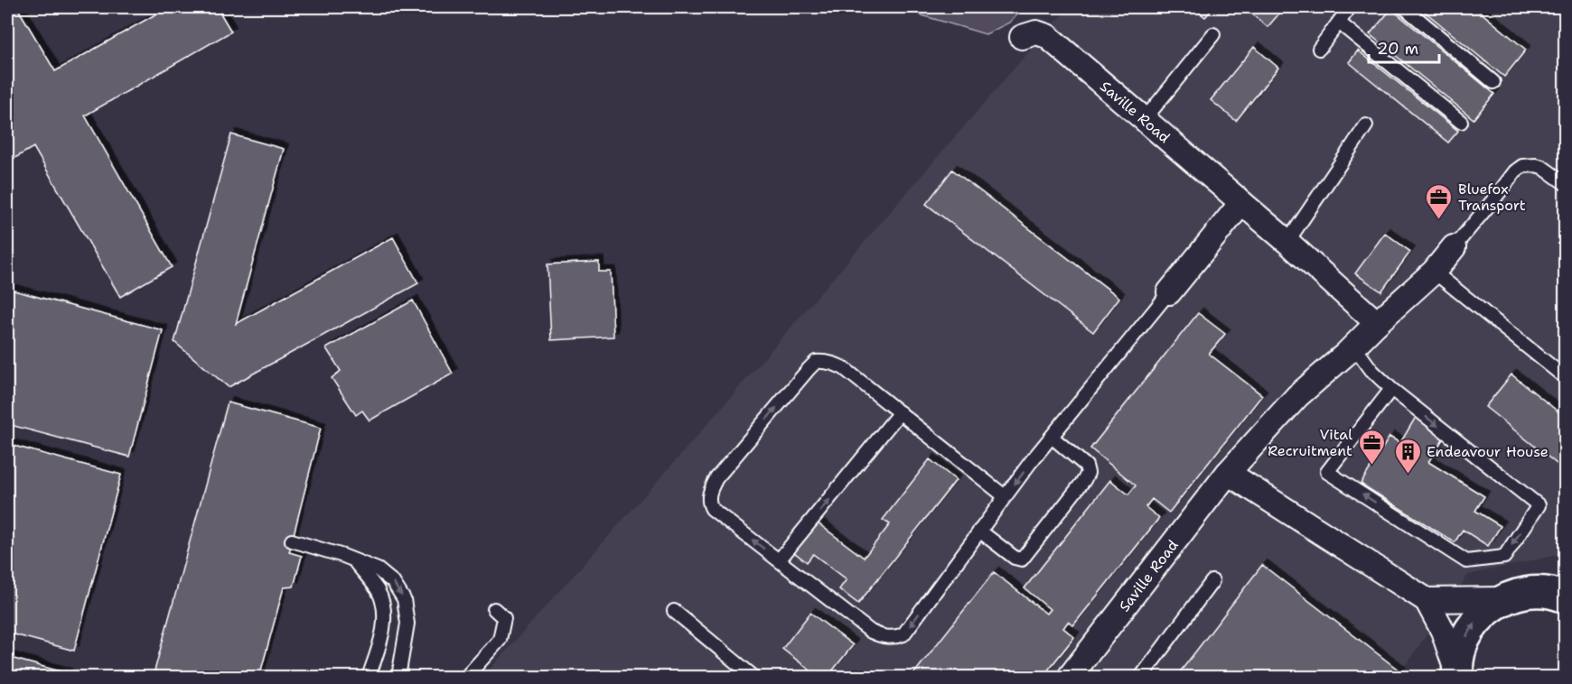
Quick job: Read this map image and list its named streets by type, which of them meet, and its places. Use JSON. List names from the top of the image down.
{
  "streets": {
    "street": ["Saville Road"]
  },
  "places": {
    "office": ["Bluefox Transport", "Vital Recruitment"],
    "building": ["Endeavour House"]
  },
  "scale_bar": "20 m"
}
